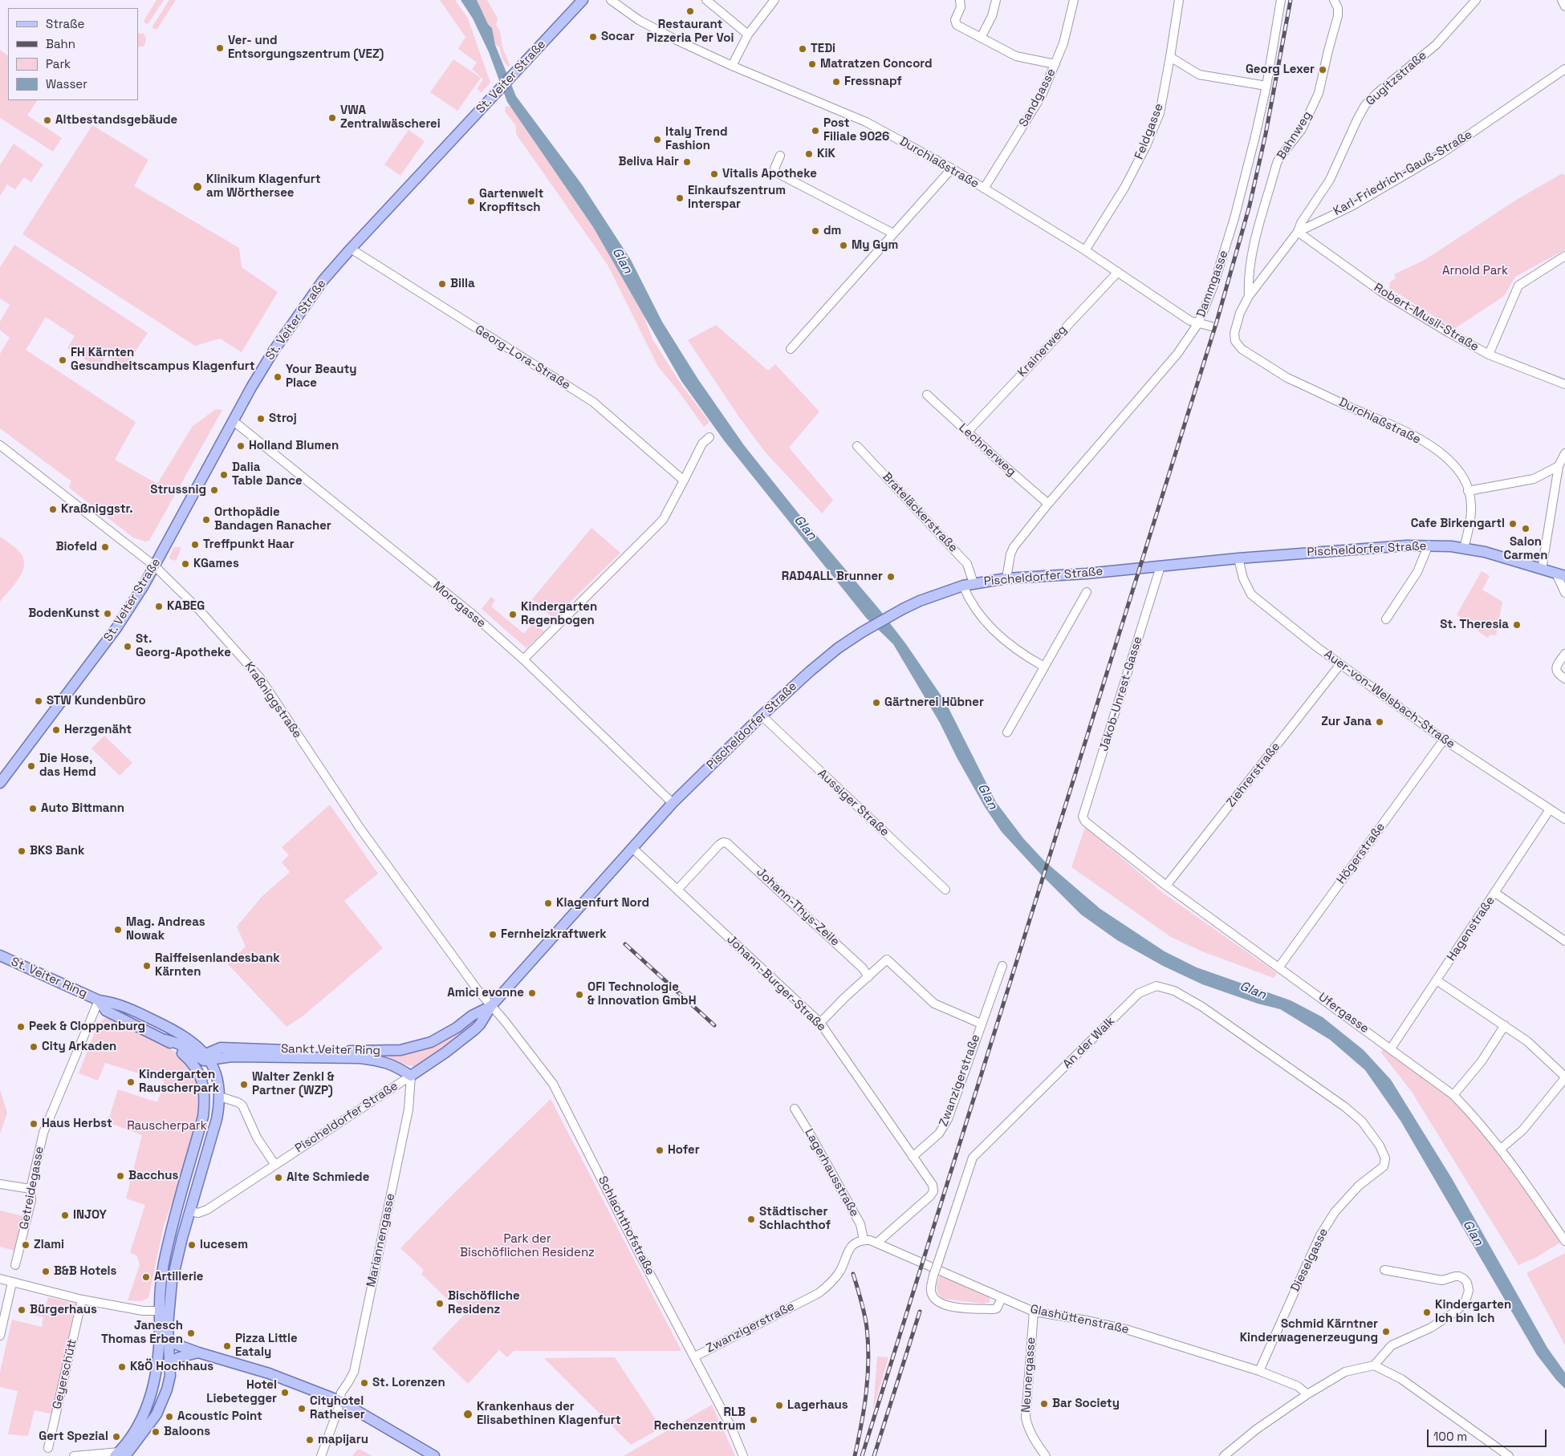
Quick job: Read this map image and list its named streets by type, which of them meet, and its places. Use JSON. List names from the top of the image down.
{
  "streets": {
    "main road": [
      "St. Veiter Straße",
      "Pischeldorfer Straße",
      "St. Veiter Ring",
      "Sankt Veiter Ring"
    ],
    "street": [
      "Gugitzstraße",
      "Sandgasse",
      "Feldgasse",
      "Bahnweg",
      "Durchlaßstraße",
      "Karl-Friedrich-Gauß-Straße",
      "Dammgasse",
      "Robert-Musil-Straße",
      "Krainerweg",
      "Georg-Lora-Straße",
      "Lechnerweg",
      "Brateläckerstraße",
      "Morogasse",
      "Jakob-Unrest-Gasse",
      "Auer-von-Welsbach-Straße",
      "Kraßniggstraße",
      "Ziehrerstraße",
      "Aussiger Straße",
      "Högerstraße",
      "Johann-Thys-Zeile",
      "Hagenstraße",
      "Johann-Burger-Straße",
      "Ufergasse",
      "An der Walk",
      "Zwanzigerstraße",
      "Lagerhausstraße",
      "Getreidegasse",
      "Schlachthofstraße",
      "Mariannengasse",
      "Dieselgasse",
      "Glashüttenstraße",
      "Geyerschütt",
      "Neunergasse"
    ]
  },
  "crossings": [
    ["St. Veiter Straße", "Georg-Lora-Straße"],
    ["St. Veiter Straße", "Morogasse"],
    ["St. Veiter Straße", "Kraßniggstraße"],
    ["Gugitzstraße", "Karl-Friedrich-Gauß-Straße"],
    ["Gugitzstraße", "Robert-Musil-Straße"],
    ["Sandgasse", "Durchlaßstraße"],
    ["Feldgasse", "Durchlaßstraße"],
    ["Bahnweg", "Karl-Friedrich-Gauß-Straße"],
    ["Durchlaßstraße", "Karl-Friedrich-Gauß-Straße"],
    ["Durchlaßstraße", "Dammgasse"],
    ["Durchlaßstraße", "Krainerweg"],
    ["Durchlaßstraße", "Pischeldorfer Straße"],
    ["Karl-Friedrich-Gauß-Straße", "Robert-Musil-Straße"],
    ["Dammgasse", "Lechnerweg"],
    ["Dammgasse", "Pischeldorfer Straße"],
    ["Krainerweg", "Lechnerweg"],
    ["Brateläckerstraße", "Pischeldorfer Straße"],
    ["Pischeldorfer Straße", "Morogasse"],
    ["Pischeldorfer Straße", "Jakob-Unrest-Gasse"],
    ["Pischeldorfer Straße", "Auer-von-Welsbach-Straße"],
    ["Pischeldorfer Straße", "Kraßniggstraße"],
    ["Pischeldorfer Straße", "Aussiger Straße"],
    ["Pischeldorfer Straße", "Johann-Burger-Straße"],
    ["Pischeldorfer Straße", "Sankt Veiter Ring"],
    ["Pischeldorfer Straße", "Schlachthofstraße"],
    ["Pischeldorfer Straße", "Mariannengasse"],
    ["Jakob-Unrest-Gasse", "Ufergasse"],
    ["Auer-von-Welsbach-Straße", "Ziehrerstraße"],
    ["Auer-von-Welsbach-Straße", "Högerstraße"],
    ["Auer-von-Welsbach-Straße", "Hagenstraße"],
    ["Kraßniggstraße", "Schlachthofstraße"],
    ["Ziehrerstraße", "Ufergasse"],
    ["Högerstraße", "Ufergasse"],
    ["Johann-Thys-Zeile", "Johann-Burger-Straße"],
    ["Hagenstraße", "Ufergasse"],
    ["St. Veiter Ring", "Sankt Veiter Ring"],
    ["St. Veiter Ring", "Getreidegasse"],
    ["Johann-Burger-Straße", "Zwanzigerstraße"],
    ["An der Walk", "Dieselgasse"],
    ["An der Walk", "Glashüttenstraße"],
    ["Sankt Veiter Ring", "Mariannengasse"],
    ["Zwanzigerstraße", "Lagerhausstraße"],
    ["Zwanzigerstraße", "Schlachthofstraße"],
    ["Dieselgasse", "Glashüttenstraße"],
    ["Glashüttenstraße", "Neunergasse"]
  ],
  "water": ["Glan"],
  "parks": ["Arnold Park", "Rauscherpark", "Park der Bischöflichen Residenz"],
  "places": [
    "Restaurant Pizzeria Per Voi",
    "Socar",
    "Ver- und Entsorgungszentrum (VEZ)",
    "TEDi",
    "Matratzen Concord",
    "Georg Lexer",
    "Fressnapf",
    "VWA Zentralwäscherei",
    "Altbestandsgebäude",
    "Post Filiale 9026",
    "Italy Trend Fashion",
    "KiK",
    "Beliva Hair",
    "Vitalis Apotheke",
    "Klinikum Klagenfurt am Wörthersee",
    "Einkaufszentrum Interspar",
    "Gartenwelt Kropfitsch",
    "dm",
    "My Gym",
    "Billa",
    "FH Kärnten Gesundheitscampus Klagenfurt",
    "Your Beauty Place",
    "Stroj",
    "Holland Blumen",
    "Dalia Table Dance",
    "Strussnig",
    "Kraßniggstr.",
    "Orthopädie Bandagen Ranacher",
    "Cafe Birkengartl",
    "Salon Carmen",
    "Treffpunkt Haar",
    "Biofeld",
    "KGames",
    "RAD4ALL Brunner",
    "KABEG",
    "BodenKunst",
    "Kindergarten Regenbogen",
    "St. Theresia",
    "St. Georg-Apotheke",
    "STW Kundenbüro",
    "Gärtnerei Hübner",
    "Zur Jana",
    "Herzgenäht",
    "Die Hose, das Hemd",
    "Auto Bittmann",
    "BKS Bank",
    "Klagenfurt Nord",
    "Mag. Andreas Nowak",
    "Fernheizkraftwerk",
    "Raiffeisenlandesbank Kärnten",
    "Amici evonne",
    "OFI Technologie & Innovation GmbH",
    "Peek & Cloppenburg",
    "City Arkaden",
    "Kindergarten Rauscherpark",
    "Walter Zenkl & Partner (WZP)",
    "Haus Herbst",
    "Hofer",
    "Bacchus",
    "Alte Schmiede",
    "INJOY",
    "Städtischer Schlachthof",
    "Zlami",
    "lucesem",
    "B&B Hotels",
    "Artillerie",
    "Bischöfliche Residenz",
    "Bürgerhaus",
    "Kindergarten Ich bin Ich",
    "Schmid Kärntner Kinderwagenerzeugung",
    "Janesch Thomas Erben",
    "Pizza Little Eataly",
    "K&Ö Hochhaus",
    "St. Lorenzen",
    "Hotel Liebetegger",
    "Bar Society",
    "Lagerhaus",
    "Cityhotel Ratheiser",
    "Krankenhaus der Elisabethinen Klagenfurt",
    "Acoustic Point",
    "RLB Rechenzentrum",
    "Baloons",
    "Gert Spezial",
    "mapijaru"
  ],
  "legend": [
    "Straße",
    "Bahn",
    "Park",
    "Wasser"
  ],
  "scale_bar": "100 m"
}
